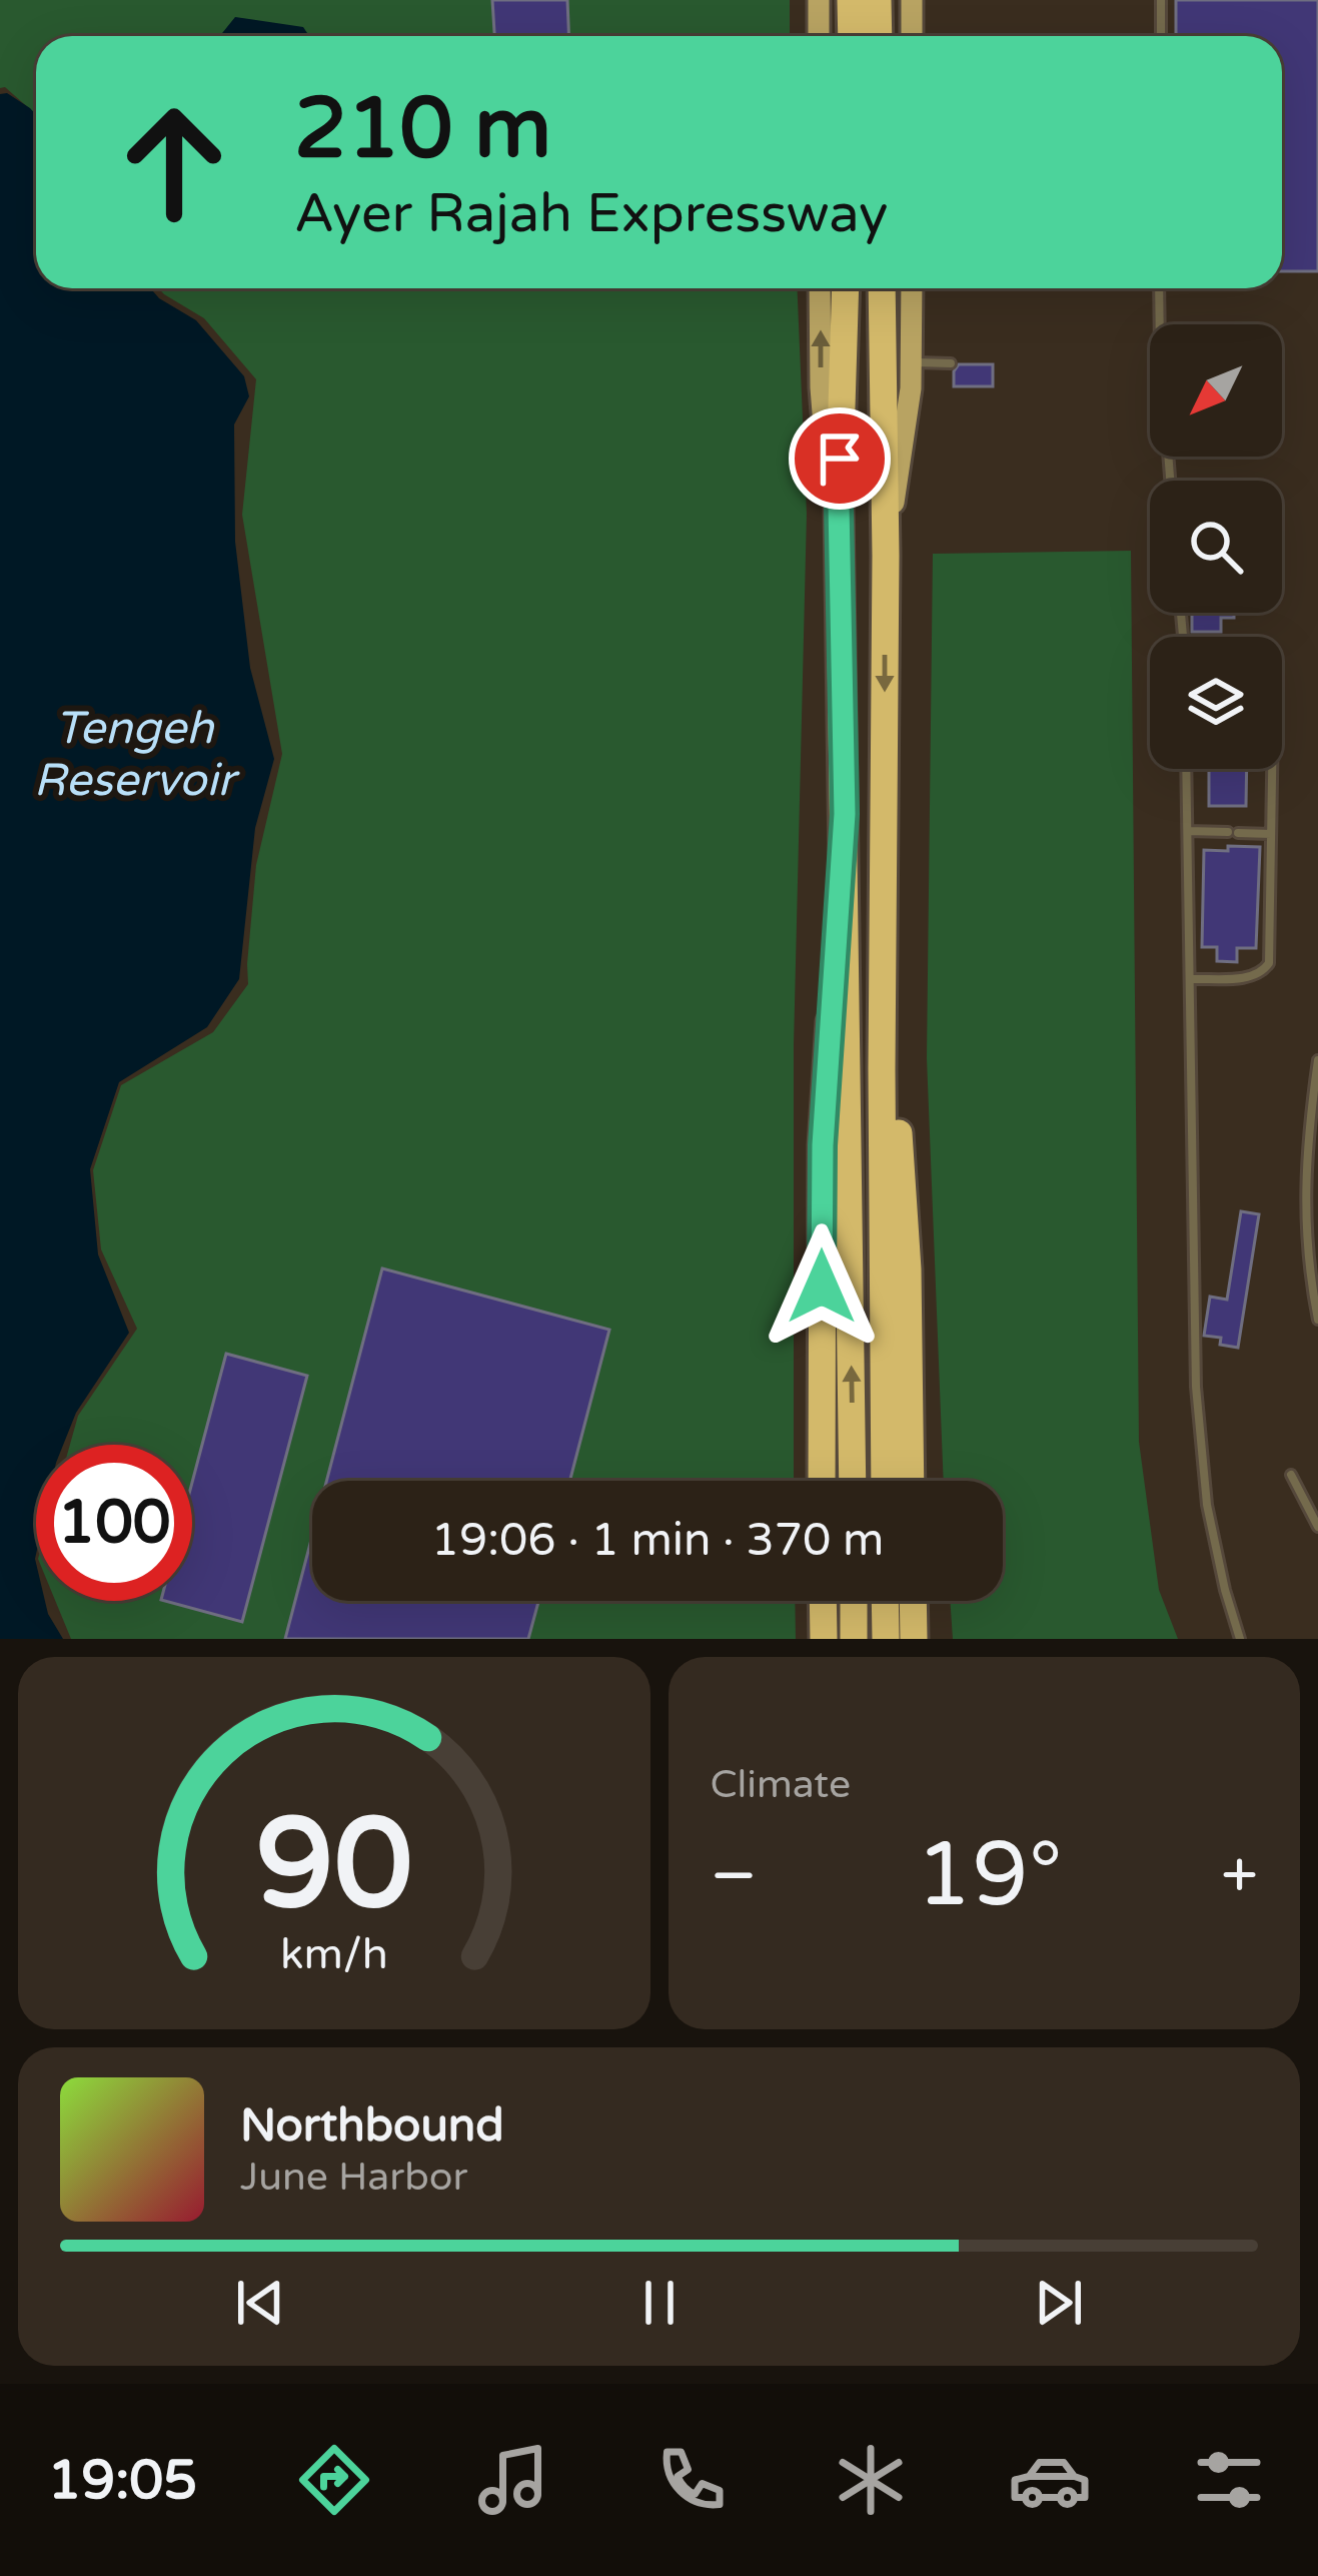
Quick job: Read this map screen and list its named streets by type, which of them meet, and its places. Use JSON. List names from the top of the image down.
{
  "water": ["Tengeh Reservoir"],
  "north": "bottom left",
  "page": {
    "turn": ["210 m", "Ayer Rajah Expressway"],
    "limit": "100",
    "trip": "19:06 · 1 min · 370 m",
    "tile": "Climate",
    "heat": ["−", "19°", "+"],
    "song": ["Northbound", "June Harbor"],
    "tabs": "19:05",
    "gauge": ["90", "km/h"]
  }
}
